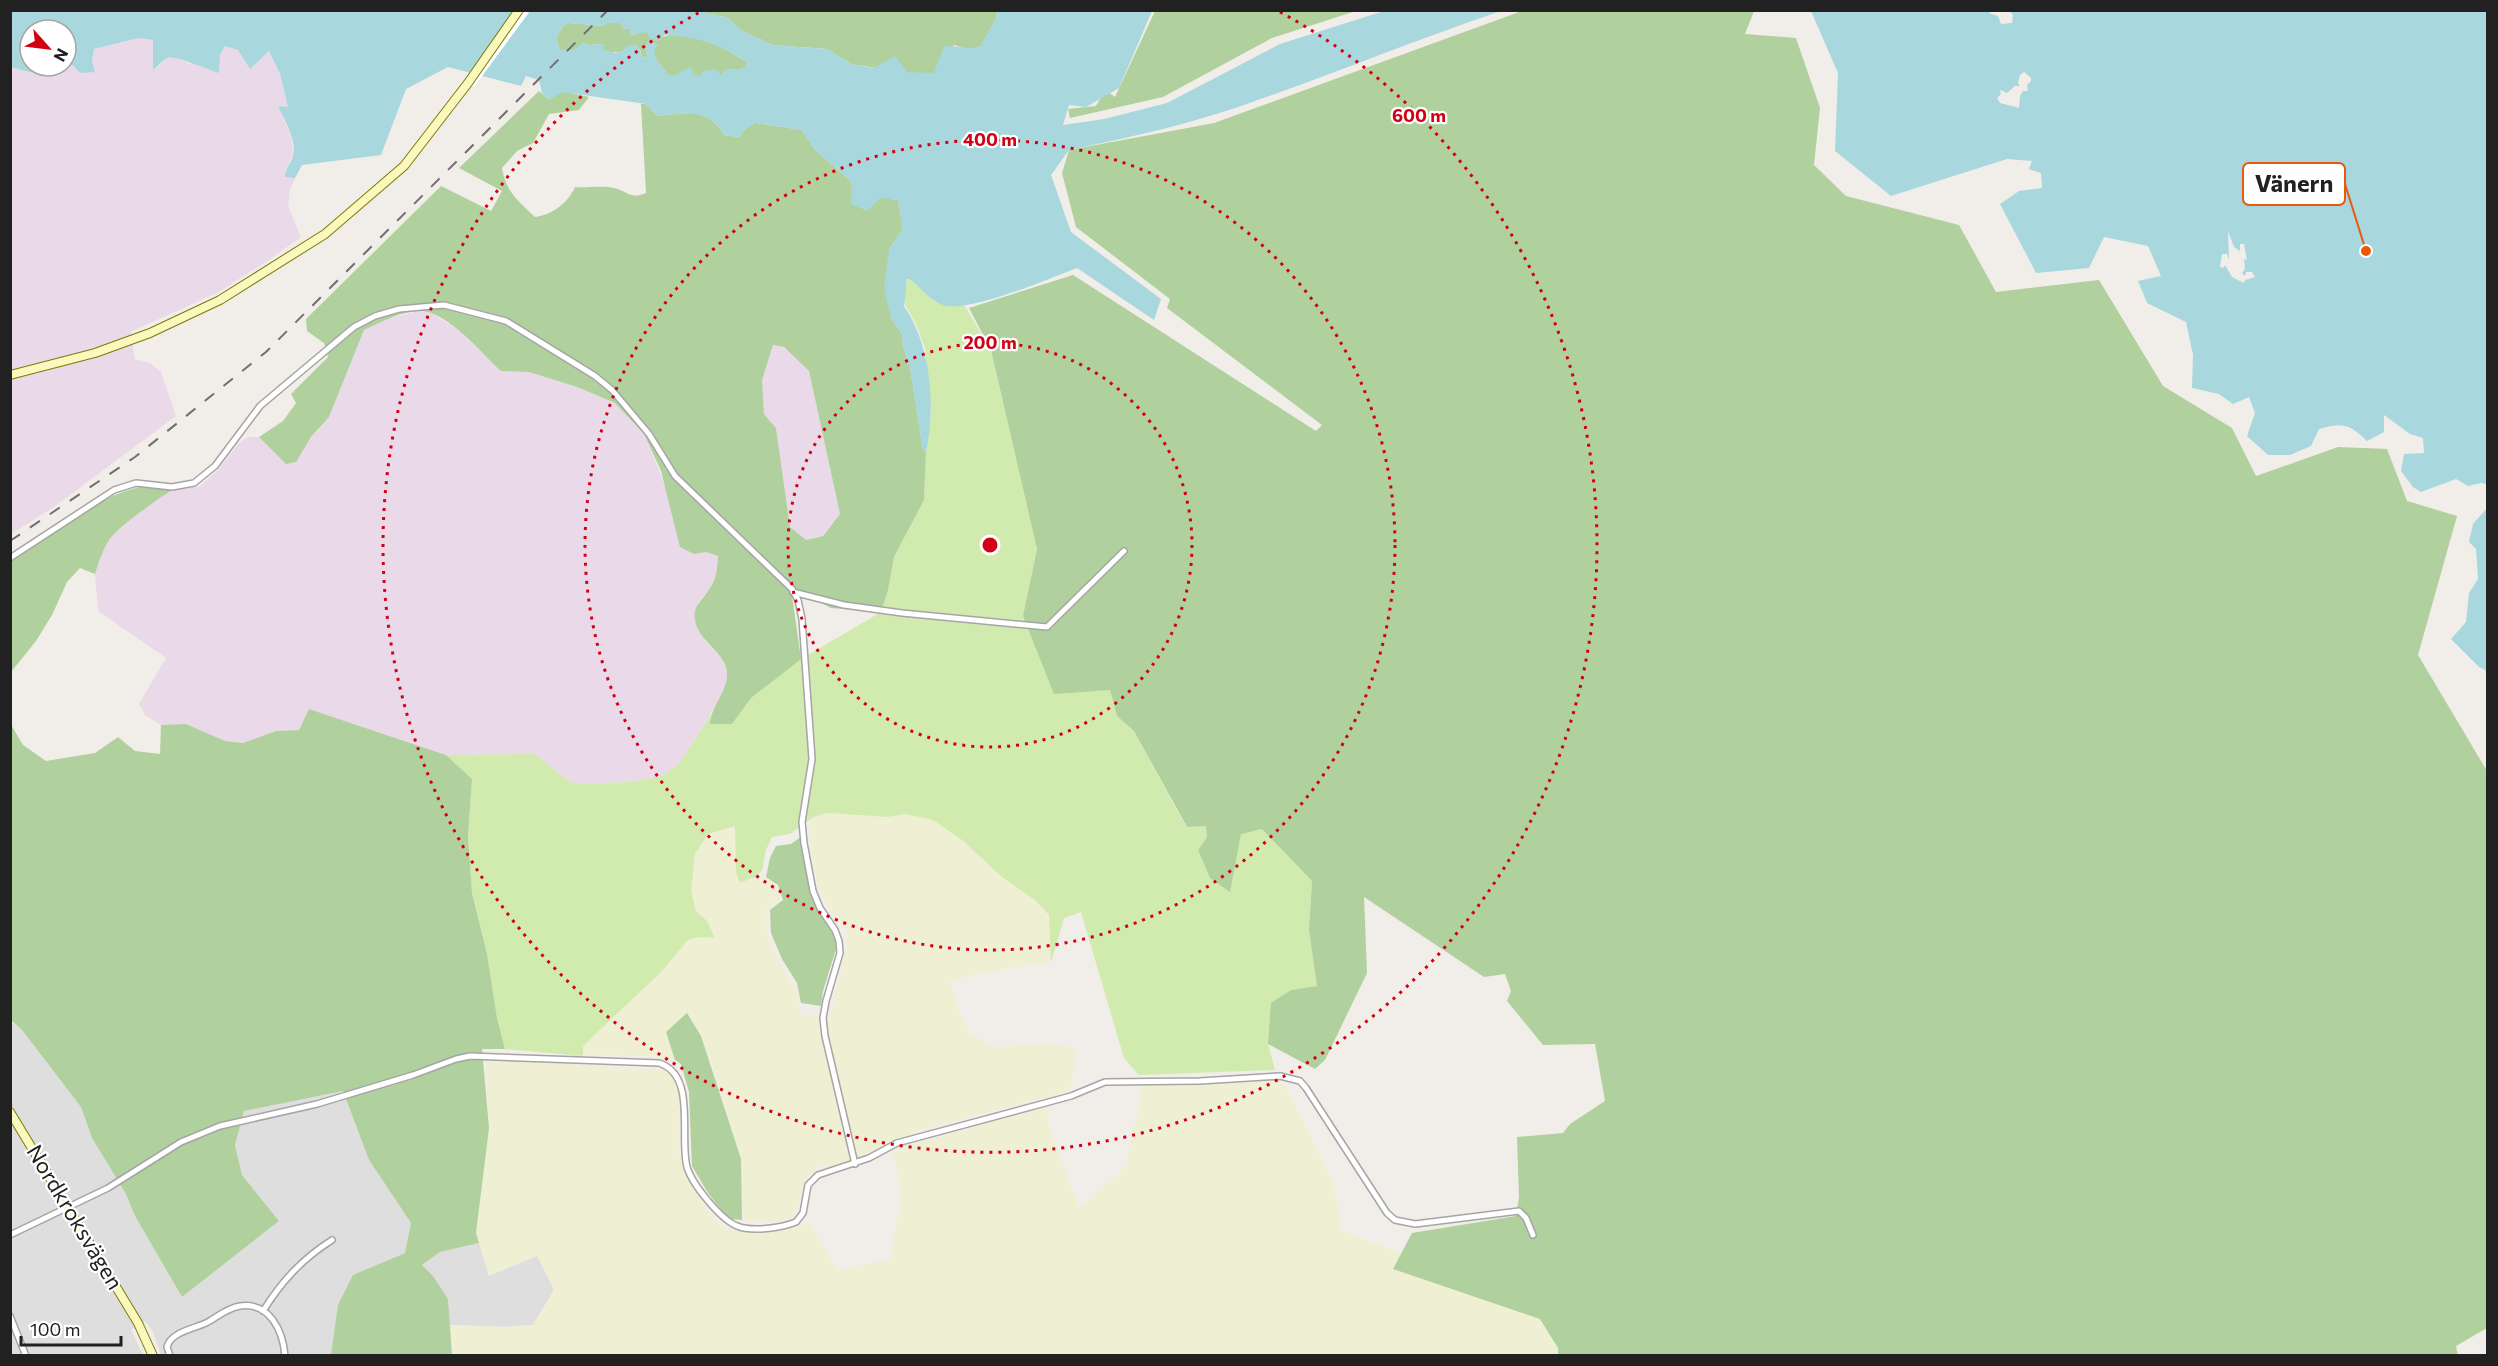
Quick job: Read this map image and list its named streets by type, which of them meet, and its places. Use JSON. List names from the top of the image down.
{
  "streets": {
    "street": ["Nordkroksvägen"]
  },
  "places": ["Vänern"],
  "scale_bar": "100 m",
  "north": "bottom right",
  "rings": ["600 m", "400 m", "200 m"]
}
